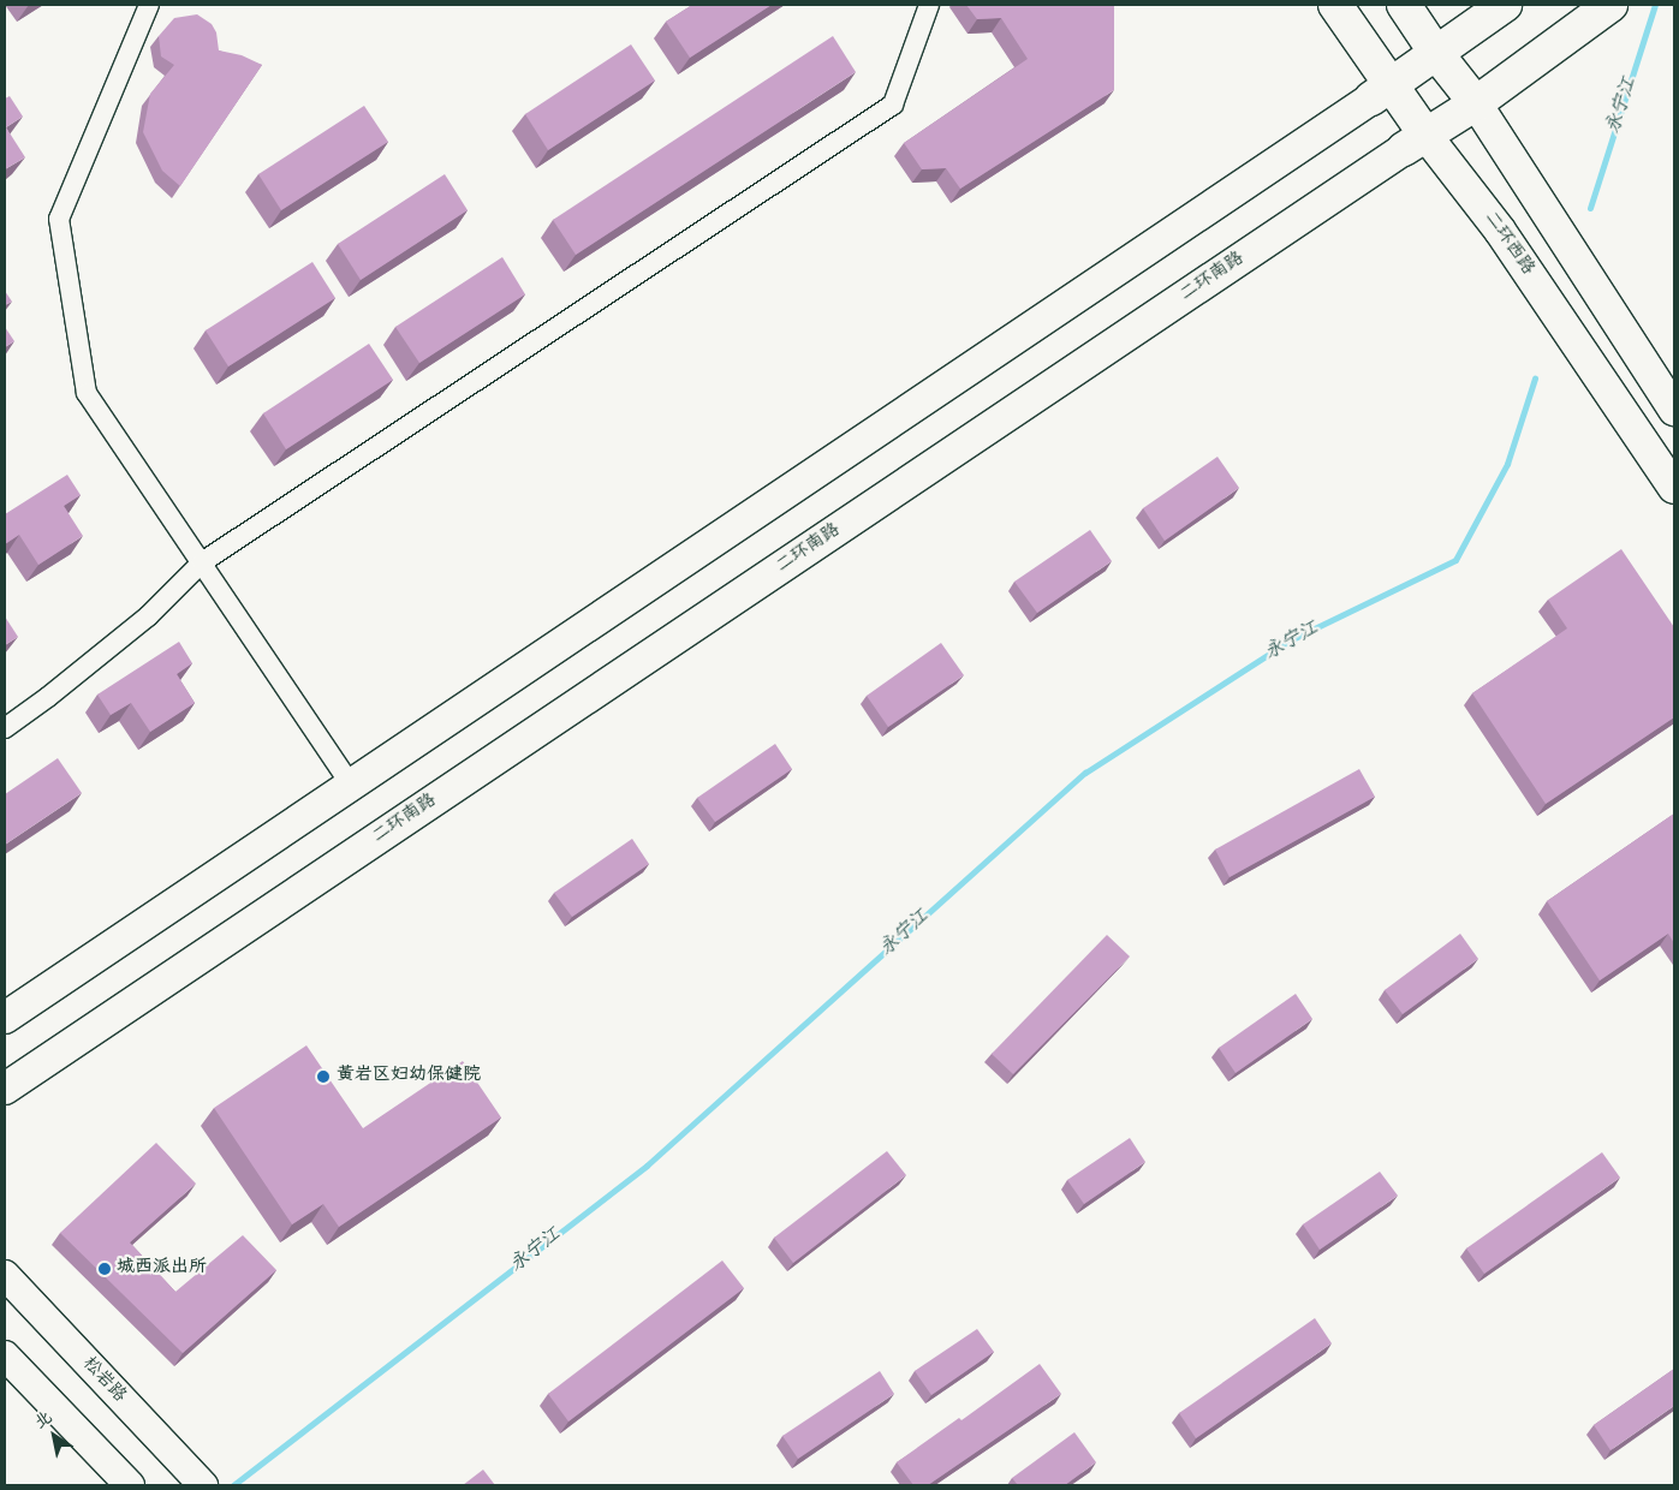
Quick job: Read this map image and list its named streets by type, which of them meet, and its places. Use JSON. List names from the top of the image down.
{
  "streets": {
    "highway": ["二环西路", "二环南路"],
    "main road": ["松岩路"]
  },
  "crossings": [
    ["二环西路", "二环南路"]
  ],
  "water": ["永宁江"],
  "places": ["黄岩区妇幼保健院", "城西派出所"],
  "north": "top left"
}
